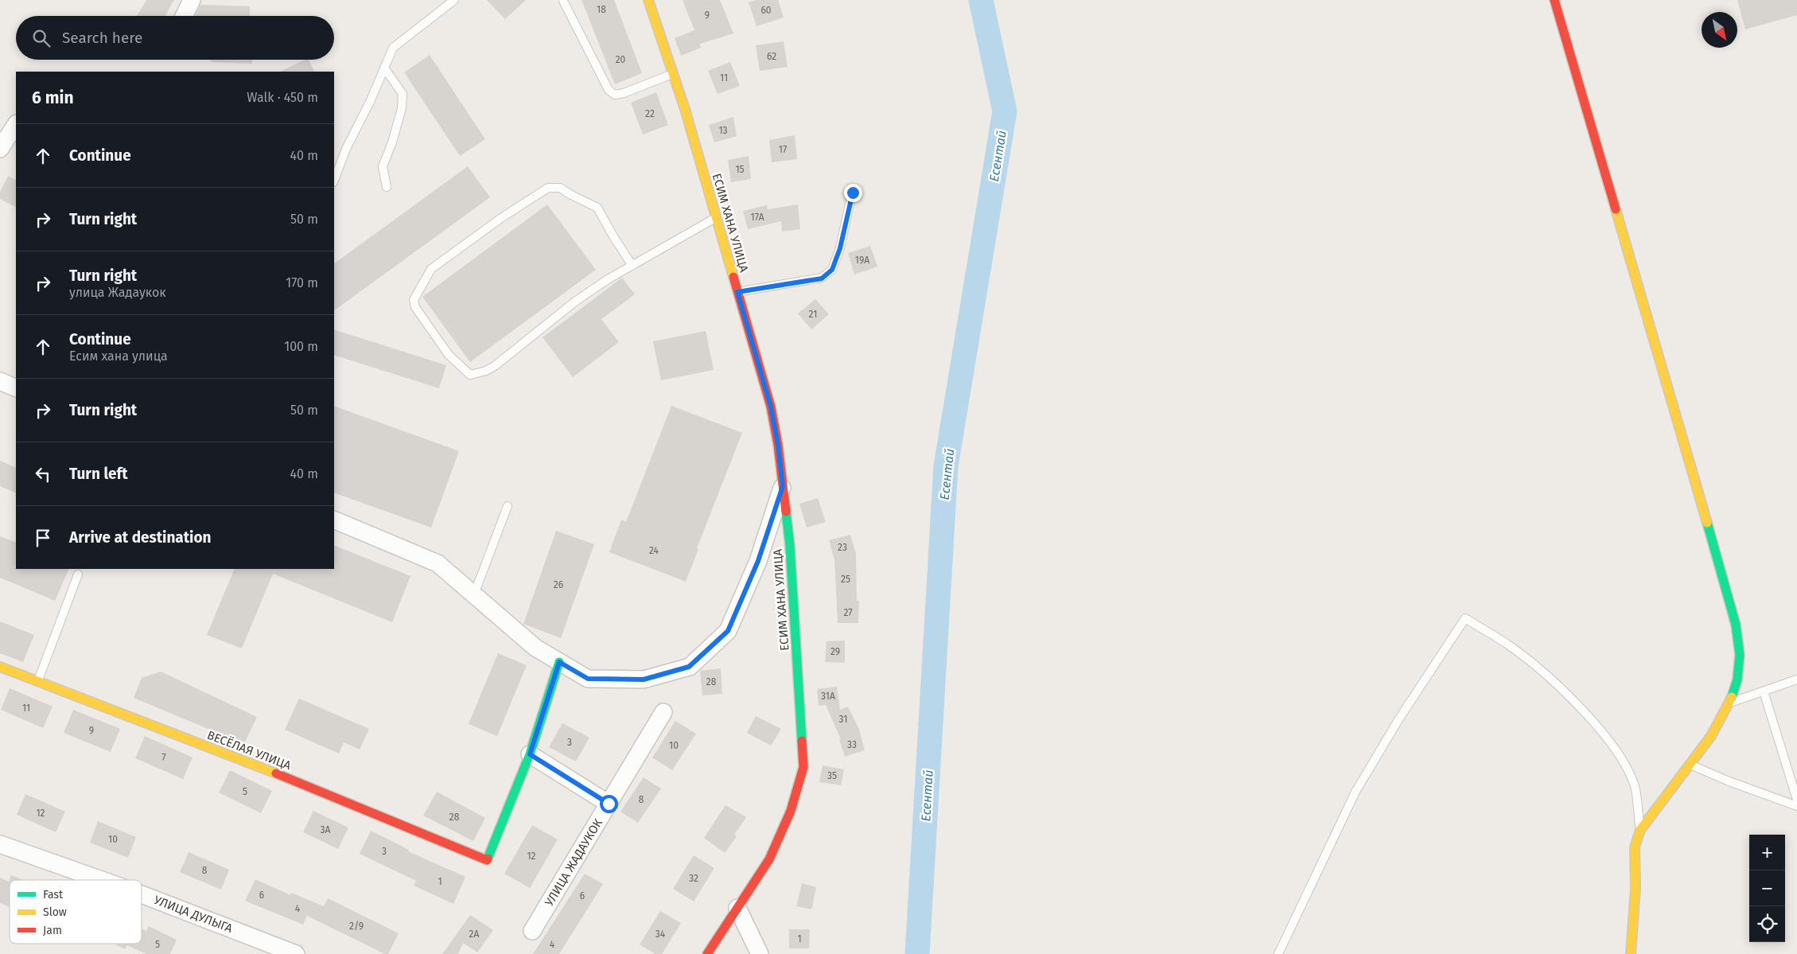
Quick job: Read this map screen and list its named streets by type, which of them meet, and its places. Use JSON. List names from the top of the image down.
{
  "streets": {
    "street": [
      "ЕСИМ ХАНА УЛИЦА",
      "ВЕСЁЛАЯ УЛИЦА",
      "УЛИЦА ЖАДАУКОК",
      "УЛИЦА ДУЛЫГА"
    ]
  },
  "water": ["Есентай"],
  "house_numbers": [
    "18",
    "60",
    "9",
    "62",
    "20",
    "11",
    "22",
    "13",
    "17",
    "15",
    "17А",
    "19А",
    "21",
    "23",
    "24",
    "25",
    "26",
    "27",
    "29",
    "28",
    "31А",
    "11",
    "31",
    "9",
    "3",
    "33",
    "10",
    "7",
    "35",
    "5",
    "8",
    "12",
    "28",
    "3А",
    "10",
    "3",
    "12",
    "8",
    "32",
    "1",
    "6",
    "6",
    "4",
    "2/9",
    "2А",
    "34",
    "1",
    "5",
    "4"
  ],
  "legend": ["Fast", "Slow", "Jam"],
  "north": "bottom right",
  "page": {
    "search": "Search here",
    "heading": ["6 min", "Walk · 450 m"],
    "list": [
      ["Continue", "40 m"],
      ["Turn right", "50 m"],
      ["Turn right", "улица Жадаукок", "170 m"],
      ["Continue", "Есим хана улица", "100 m"],
      ["Turn right", "50 m"],
      ["Turn left", "40 m"],
      "Arrive at destination"
    ],
    "map_buttons": ["+", "−"]
  }
}
